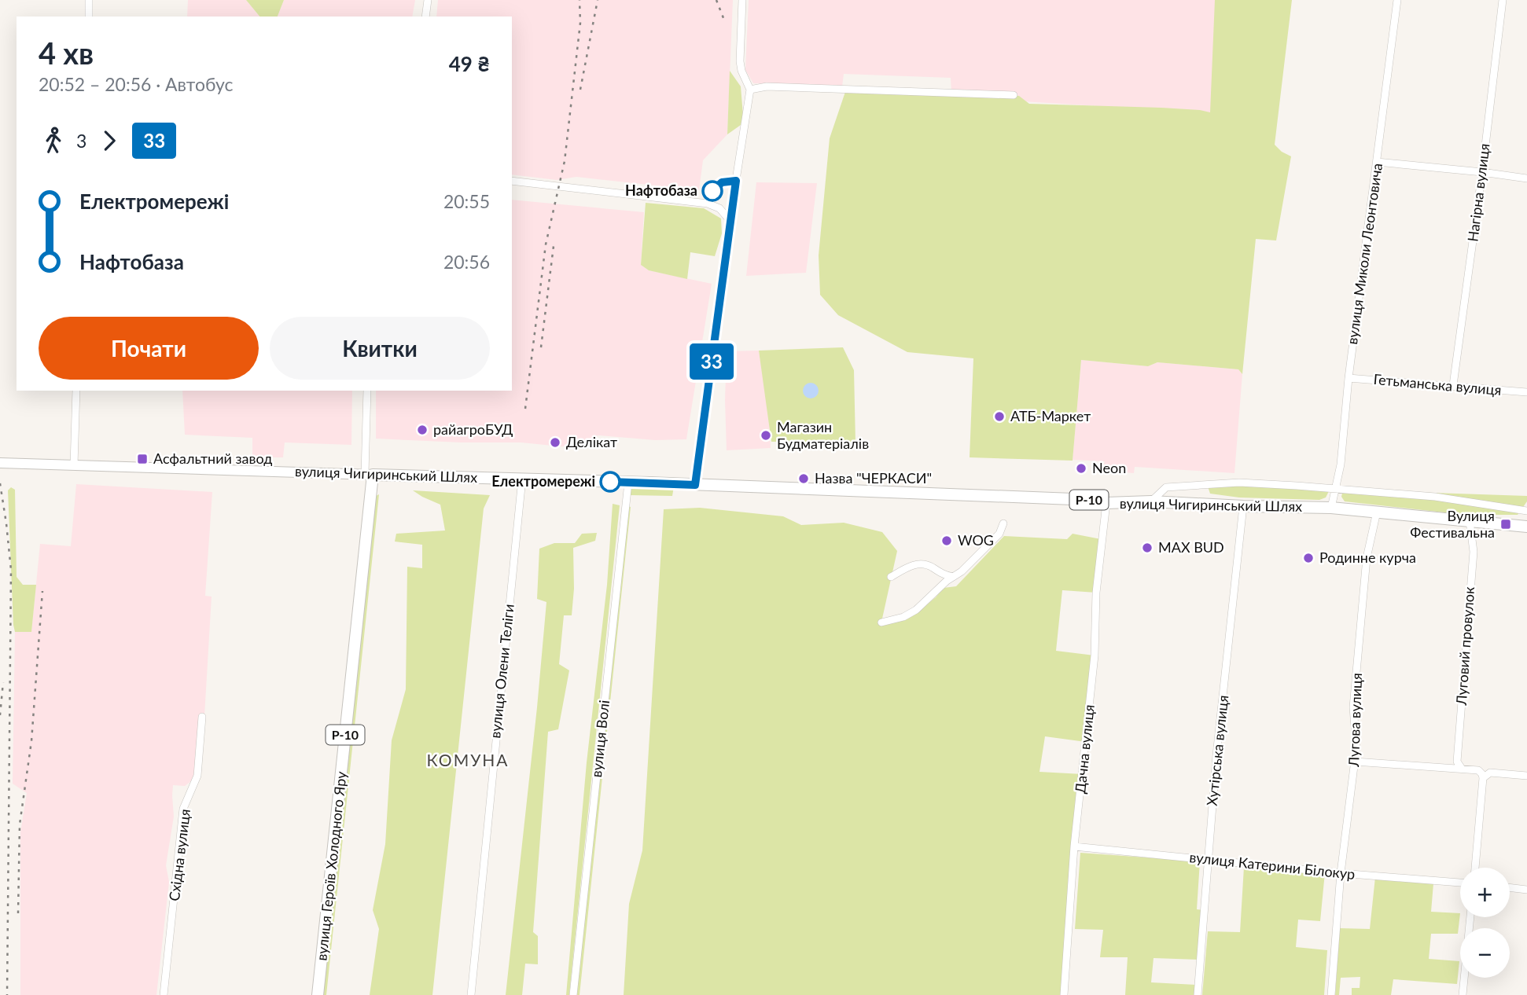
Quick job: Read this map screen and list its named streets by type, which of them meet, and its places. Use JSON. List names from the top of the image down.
{
  "streets": {
    "main road": ["вулиця Чигиринський Шлях", "Р-10", "вулиця Героїв Холодного Яру"],
    "street": [
      "Нагірна вулиця",
      "вулиця Миколи Леонтовича",
      "Гетьманська вулиця",
      "Луговий провулок",
      "вулиця Олени Теліги",
      "Лугова вулиця",
      "вулиця Волі",
      "Дачна вулиця",
      "Хутірська вулиця",
      "Східна вулиця",
      "вулиця Катерини Білокур"
    ]
  },
  "crossings": [
    ["Нагірна вулиця", "Гетьманська вулиця"],
    ["вулиця Миколи Леонтовича", "Гетьманська вулиця"],
    ["вулиця Миколи Леонтовича", "вулиця Чигиринський Шлях"],
    ["вулиця Чигиринський Шлях", "Луговий провулок"],
    ["вулиця Чигиринський Шлях", "вулиця Олени Теліги"],
    ["вулиця Чигиринський Шлях", "Лугова вулиця"],
    ["вулиця Чигиринський Шлях", "вулиця Волі"],
    ["вулиця Чигиринський Шлях", "Дачна вулиця"],
    ["вулиця Чигиринський Шлях", "Хутірська вулиця"],
    ["вулиця Чигиринський Шлях", "вулиця Героїв Холодного Яру"],
    ["Лугова вулиця", "вулиця Катерини Білокур"],
    ["Дачна вулиця", "вулиця Катерини Білокур"],
    ["Хутірська вулиця", "вулиця Катерини Білокур"]
  ],
  "districts": ["КОМУНА"],
  "places": {
    "other": [
      "Нафтобаза",
      "АТБ-Маркет",
      "райагроБУД",
      "Магазин Будматеріалів",
      "Делікат",
      "Neon",
      "Назва \"ЧЕРКАСИ\"",
      "Електромережі",
      "WOG",
      "MAX BUD",
      "Родинне курча"
    ],
    "transit": ["Асфальтний завод", "Вулиця Фестивальна"]
  },
  "lines": ["bus line 33"],
  "page": {
    "on_map": "33",
    "heading": ["4 хв", "20:52 – 20:56 · Автобус", "49 ₴"],
    "legs": ["3", "33"],
    "list": [
      {
        "name": "Електромережі",
        "value": "20:55"
      },
      {
        "name": "Нафтобаза",
        "value": "20:56"
      }
    ],
    "buttons": ["Почати", "Квитки"],
    "map_buttons": ["+", "−"]
  }
}
